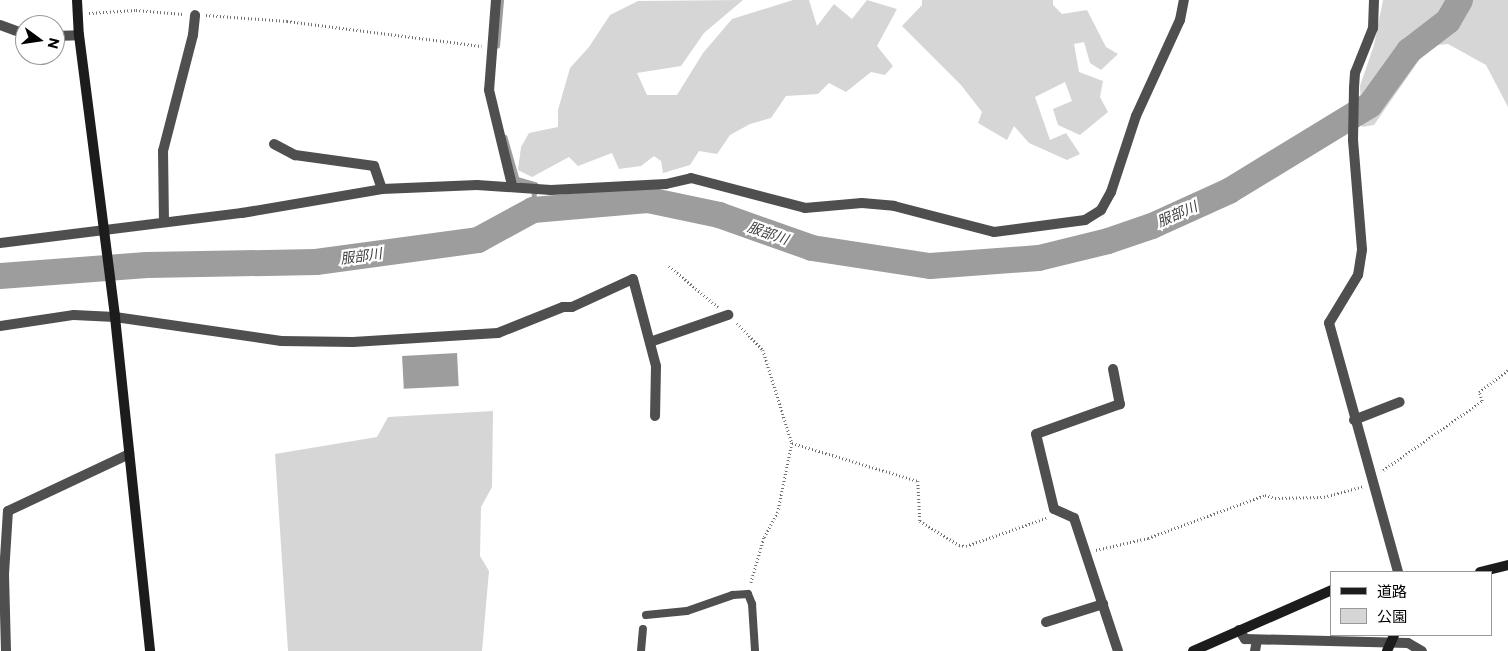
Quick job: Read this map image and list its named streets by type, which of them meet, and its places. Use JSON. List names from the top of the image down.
{
  "water": ["服部川"],
  "legend": ["道路", "公園"],
  "north": "right"
}
